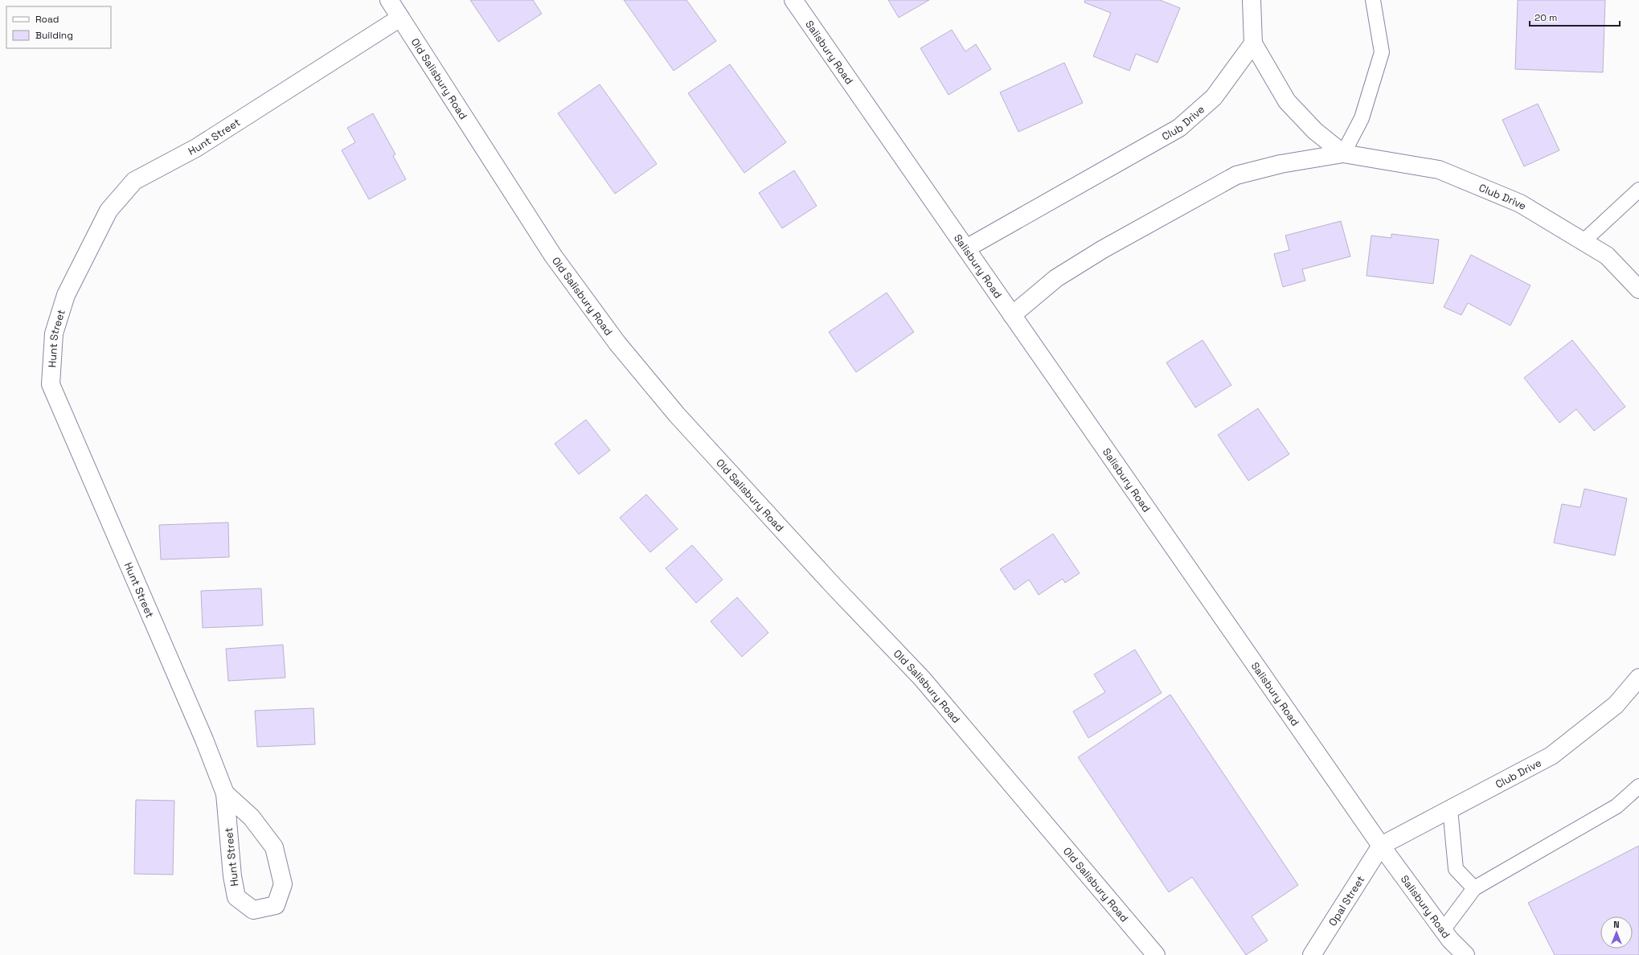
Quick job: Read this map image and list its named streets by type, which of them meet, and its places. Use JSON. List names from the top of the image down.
{
  "streets": {
    "street": [
      "Salisbury Road",
      "Old Salisbury Road",
      "Club Drive",
      "Hunt Street",
      "Opal Street"
    ]
  },
  "crossings": [
    ["Salisbury Road", "Club Drive"],
    ["Salisbury Road", "Opal Street"],
    ["Old Salisbury Road", "Hunt Street"],
    ["Club Drive", "Opal Street"]
  ],
  "legend": ["Road", "Building"],
  "scale_bar": "20 m",
  "north": "top"
}
